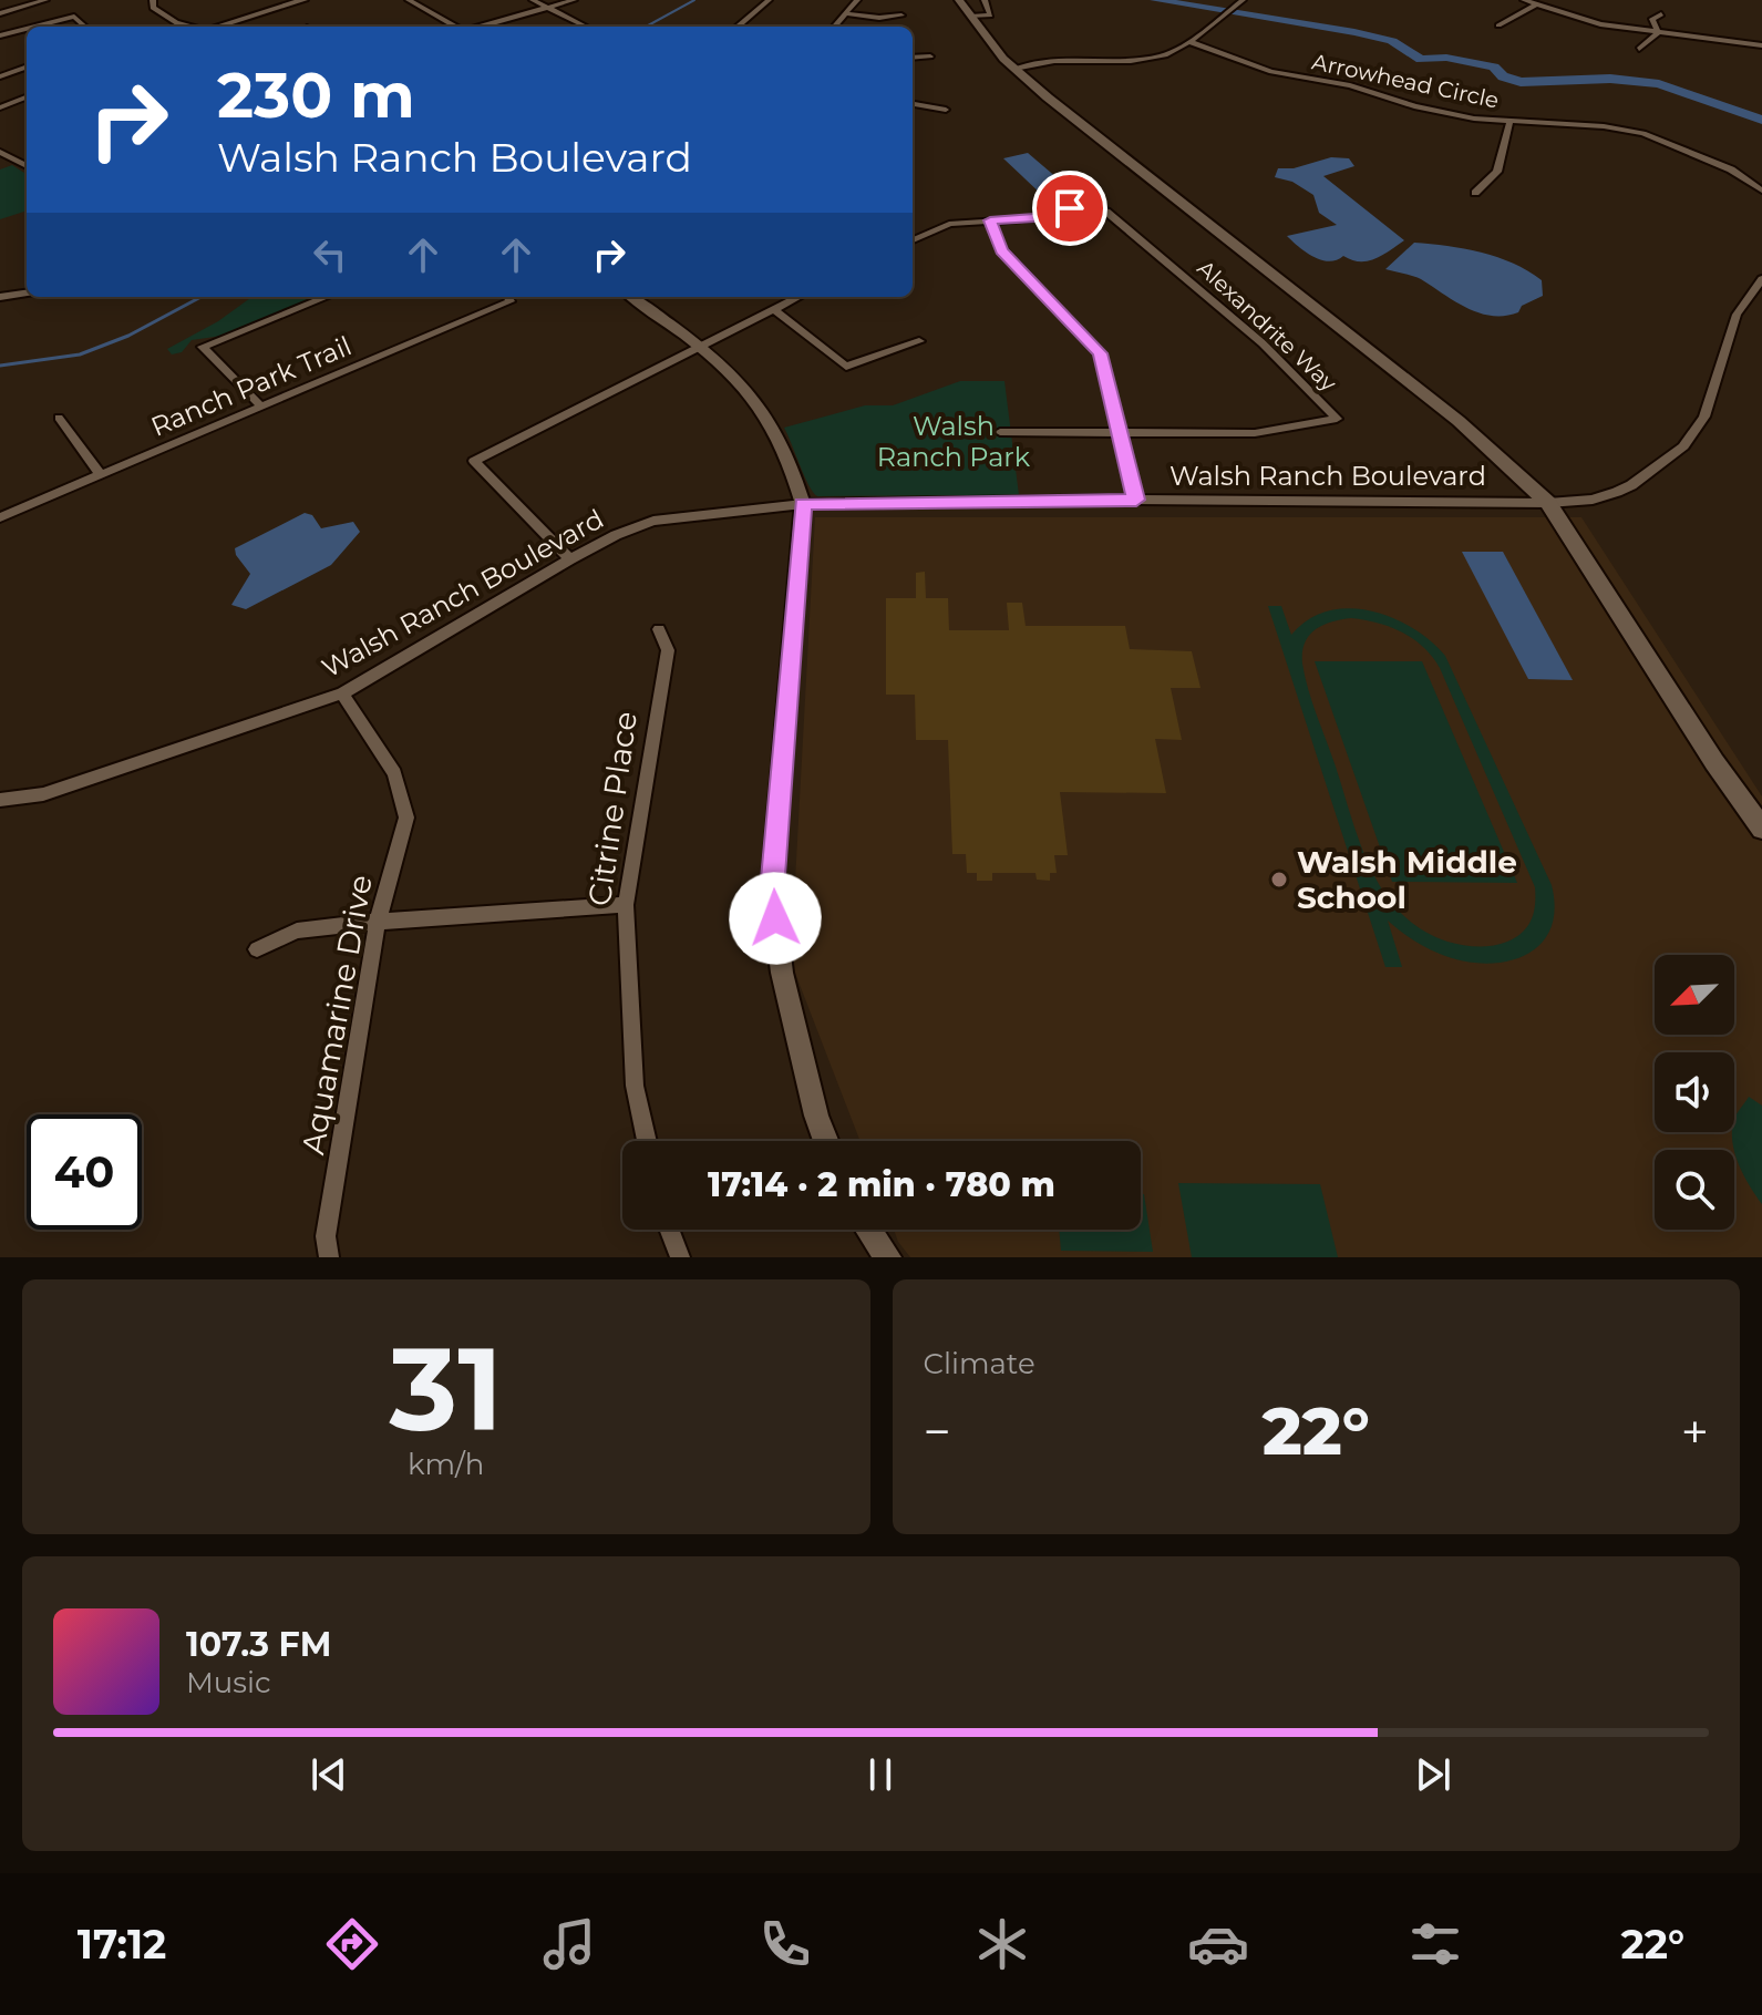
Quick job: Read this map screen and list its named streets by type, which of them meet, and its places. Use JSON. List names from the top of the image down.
{
  "streets": {
    "street": [
      "Arrowhead Circle",
      "Alexandrite Way",
      "Ranch Park Trail",
      "Walsh Ranch Boulevard",
      "Citrine Place",
      "Aquamarine Drive"
    ]
  },
  "crossings": [
    ["Walsh Ranch Boulevard", "Aquamarine Drive"]
  ],
  "parks": ["Walsh Ranch Park"],
  "places": ["Walsh Middle School"],
  "north": "bottom left",
  "page": {
    "turn": ["230 m", "Walsh Ranch Boulevard"],
    "limit": "40",
    "trip": "17:14 · 2 min · 780 m",
    "tile": [
      ["31", "km/h"],
      "Climate"
    ],
    "heat": ["−", "22°", "+"],
    "song": ["107.3 FM", "Music"],
    "tabs": ["17:12", "22°"]
  }
}
